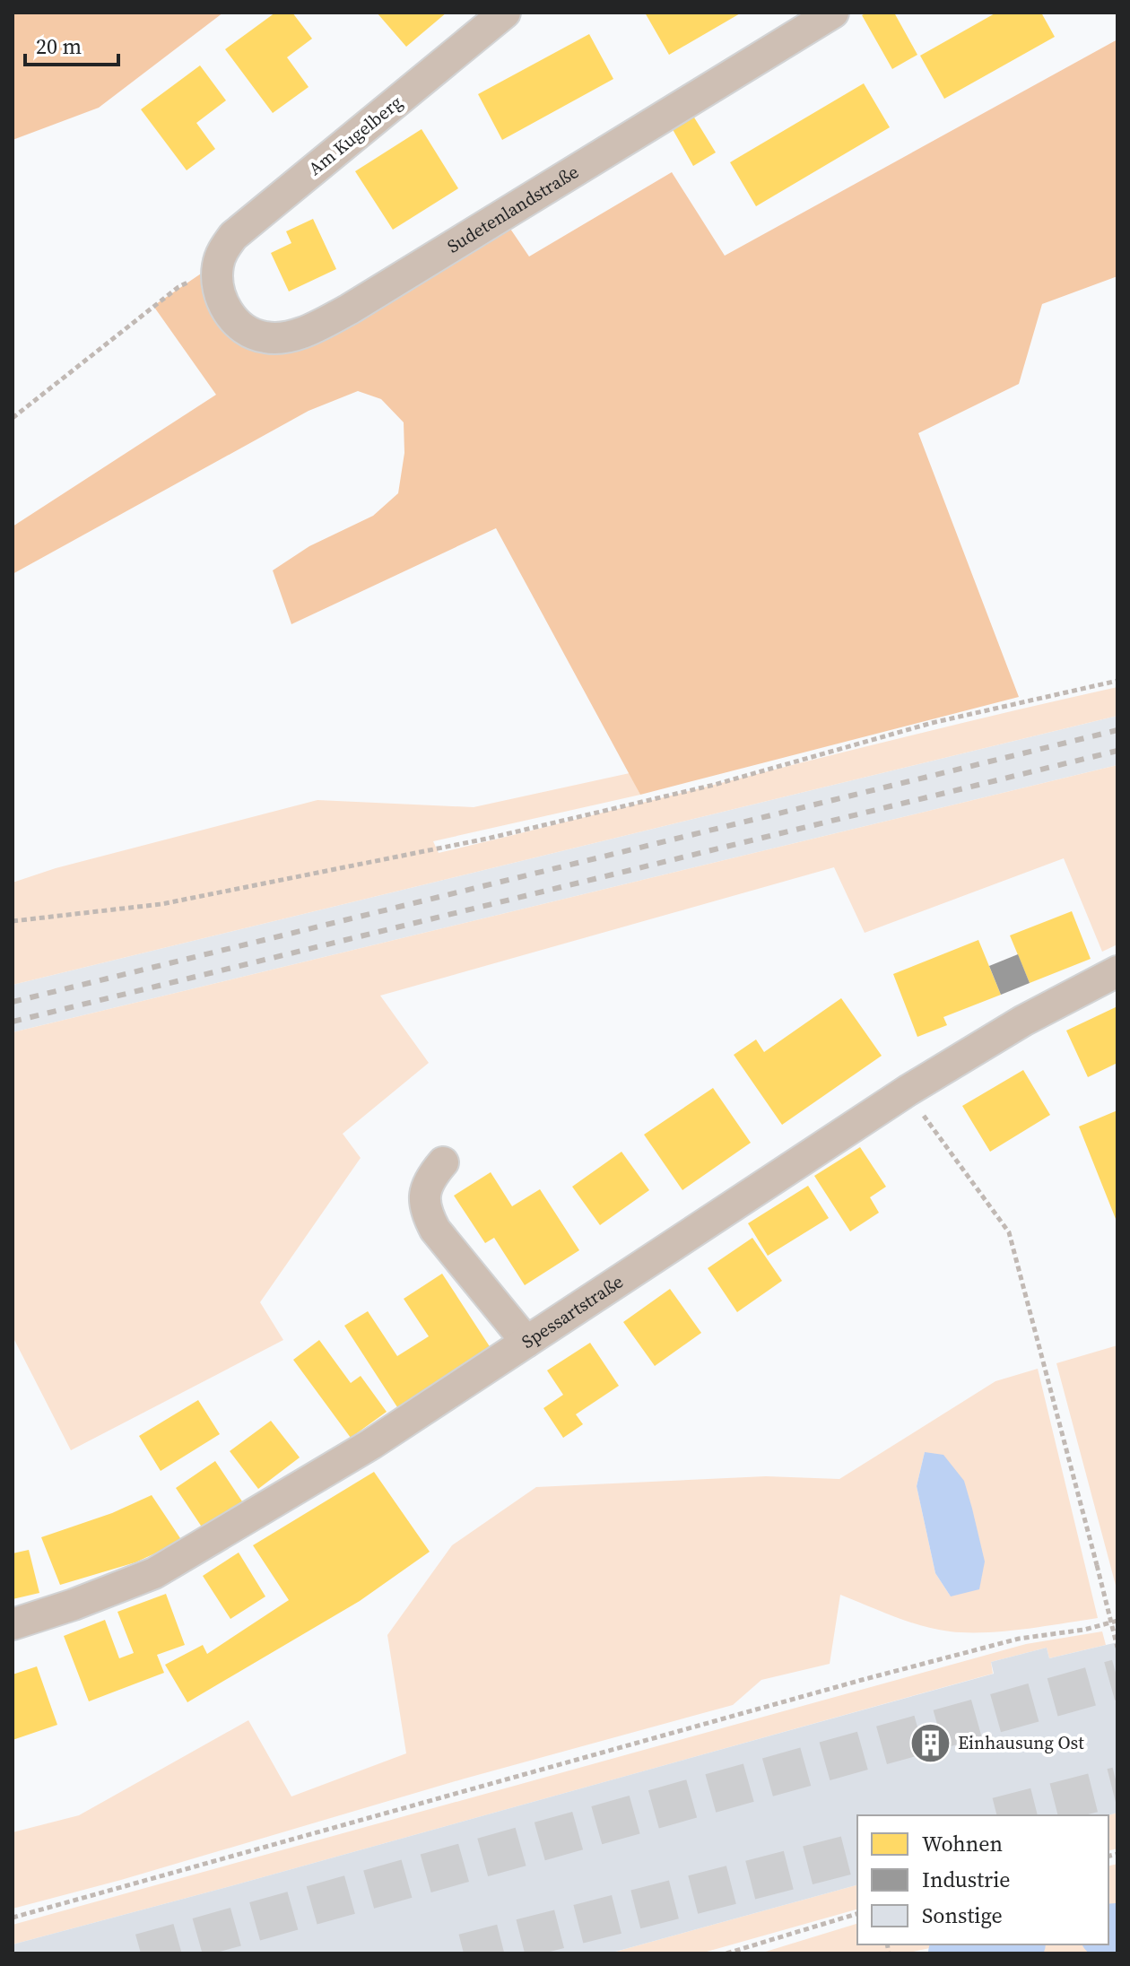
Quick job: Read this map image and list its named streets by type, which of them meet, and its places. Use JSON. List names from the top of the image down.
{
  "streets": {
    "street": ["Am Kugelberg", "Sudetenlandstraße", "Spessartstraße"]
  },
  "crossings": [
    ["Am Kugelberg", "Sudetenlandstraße"]
  ],
  "places": {
    "building": ["Einhausung Ost"]
  },
  "legend": ["Wohnen", "Industrie", "Sonstige"],
  "scale_bar": "20 m"
}
